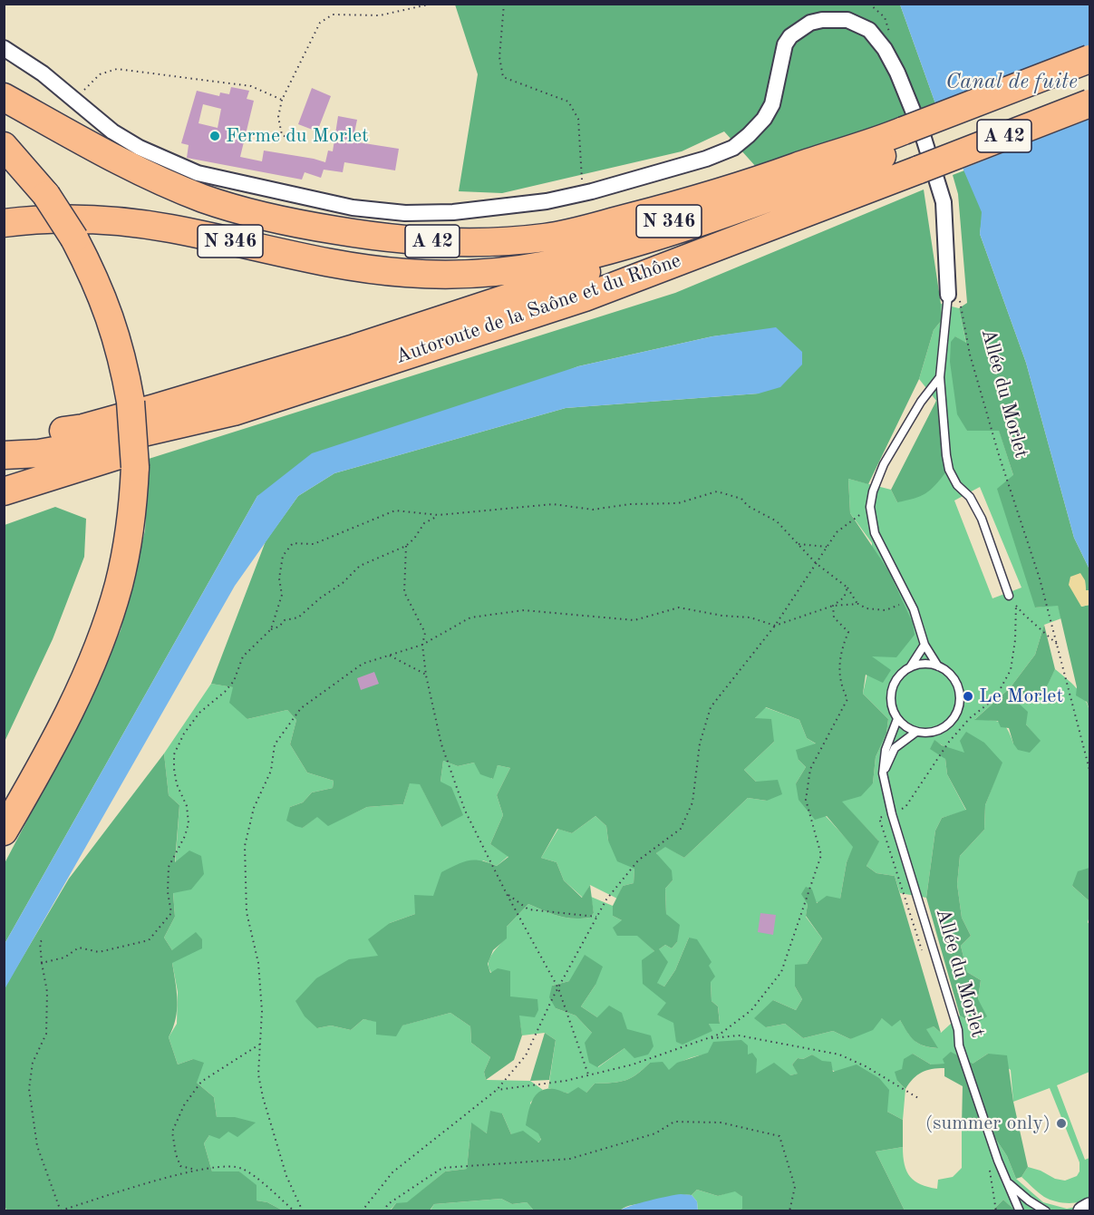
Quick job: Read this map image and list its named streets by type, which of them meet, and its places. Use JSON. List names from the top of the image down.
{
  "streets": {
    "highway": ["A 42", "N 346", "Autoroute de la Saône et du Rhône"],
    "street": ["Allée du Morlet"]
  },
  "crossings": [
    ["N 346", "Autoroute de la Saône et du Rhône"]
  ],
  "water": ["Canal de fuite"],
  "places": ["Ferme du Morlet", "Le Morlet", "(summer only)"]
}
